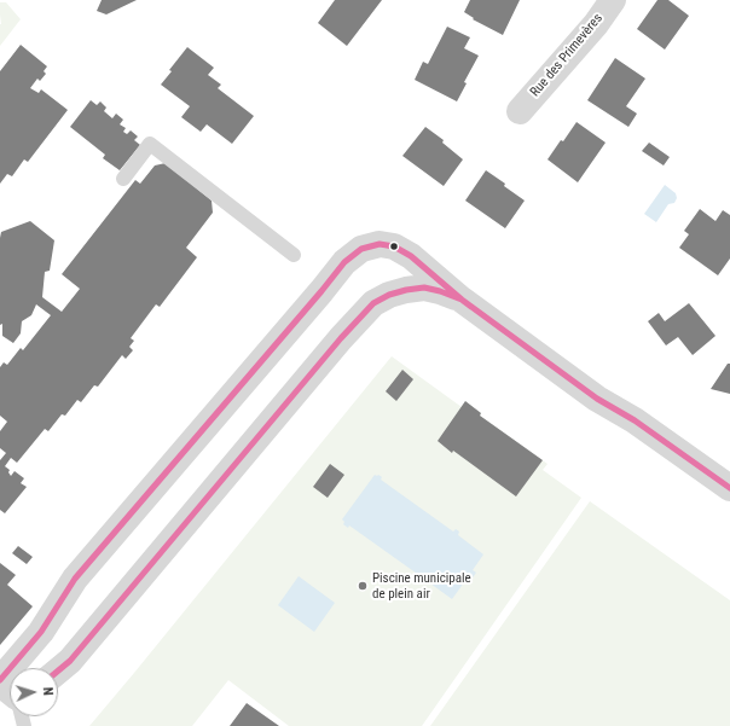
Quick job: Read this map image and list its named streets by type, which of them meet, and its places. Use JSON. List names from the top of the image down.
{
  "streets": {
    "street": ["Rue des Primevères"]
  },
  "places": ["Piscine municipale de plein air"],
  "north": "right"
}
